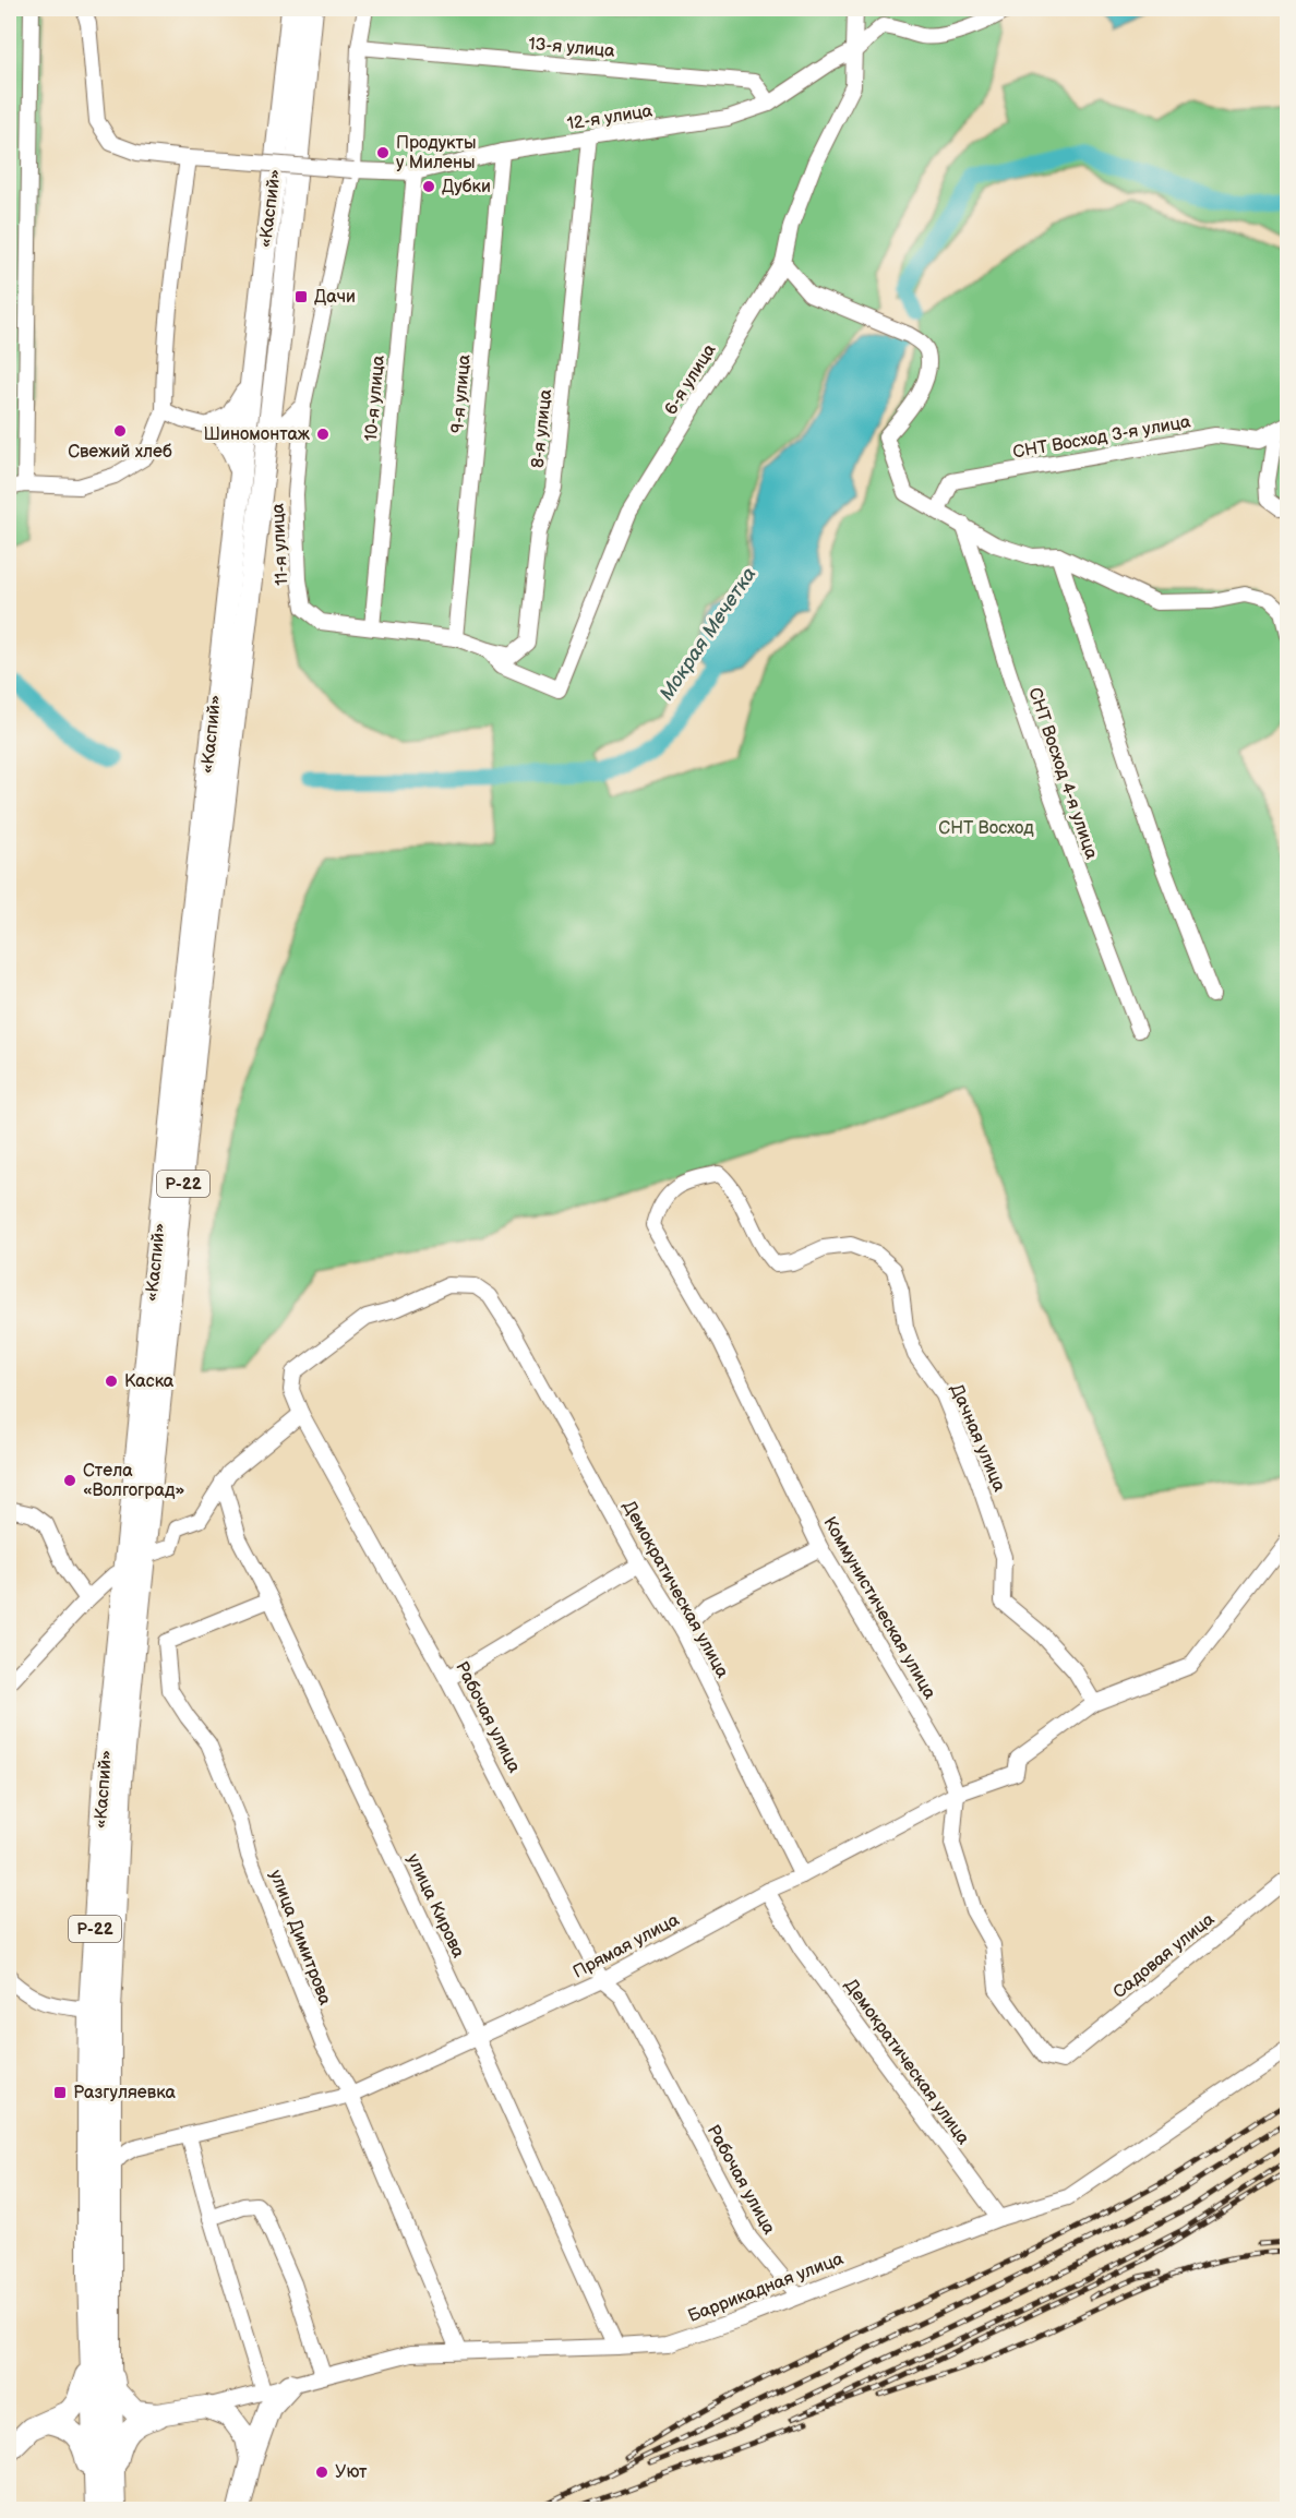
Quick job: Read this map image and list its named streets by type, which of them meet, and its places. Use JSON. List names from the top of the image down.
{
  "streets": {
    "highway": ["«Каспий»", "Р-22"],
    "street": [
      "13-я улица",
      "12-я улица",
      "6-я улица",
      "9-я улица",
      "10-я улица",
      "8-я улица",
      "СНТ Восход 3-я улица",
      "11-я улица",
      "СНТ Восход 4-я улица",
      "Дачная улица",
      "Демократическая улица",
      "Коммунистическая улица",
      "Рабочая улица",
      "улица Кирова",
      "улица Димитрова",
      "Прямая улица",
      "Садовая улица",
      "Баррикадная улица"
    ]
  },
  "crossings": [
    ["13-я улица", "12-я улица"],
    ["13-я улица", "11-я улица"],
    ["12-я улица", "6-я улица"],
    ["12-я улица", "9-я улица"],
    ["12-я улица", "10-я улица"],
    ["12-я улица", "8-я улица"],
    ["12-я улица", "11-я улица"],
    ["«Каспий»", "Р-22"],
    ["6-я улица", "8-я улица"],
    ["9-я улица", "8-я улица"],
    ["9-я улица", "11-я улица"],
    ["10-я улица", "11-я улица"],
    ["8-я улица", "11-я улица"],
    ["Дачная улица", "Коммунистическая улица"],
    ["Дачная улица", "Прямая улица"],
    ["Демократическая улица", "Рабочая улица"],
    ["Демократическая улица", "Прямая улица"],
    ["Демократическая улица", "Баррикадная улица"],
    ["Коммунистическая улица", "Прямая улица"],
    ["Коммунистическая улица", "Садовая улица"],
    ["Рабочая улица", "Прямая улица"],
    ["Рабочая улица", "Баррикадная улица"],
    ["улица Кирова", "улица Димитрова"],
    ["улица Кирова", "Прямая улица"],
    ["улица Кирова", "Баррикадная улица"],
    ["улица Димитрова", "Прямая улица"],
    ["улица Димитрова", "Баррикадная улица"]
  ],
  "water": ["Мокрая Мечетка"],
  "parks": ["СНТ Восход"],
  "places": {
    "other": [
      "Продукты у Милены",
      "Дубки",
      "Свежий хлеб",
      "Шиномонтаж",
      "Каска",
      "Стела «Волгоград»",
      "Уют"
    ],
    "transit": ["Дачи", "Разгуляевка"]
  }
}
